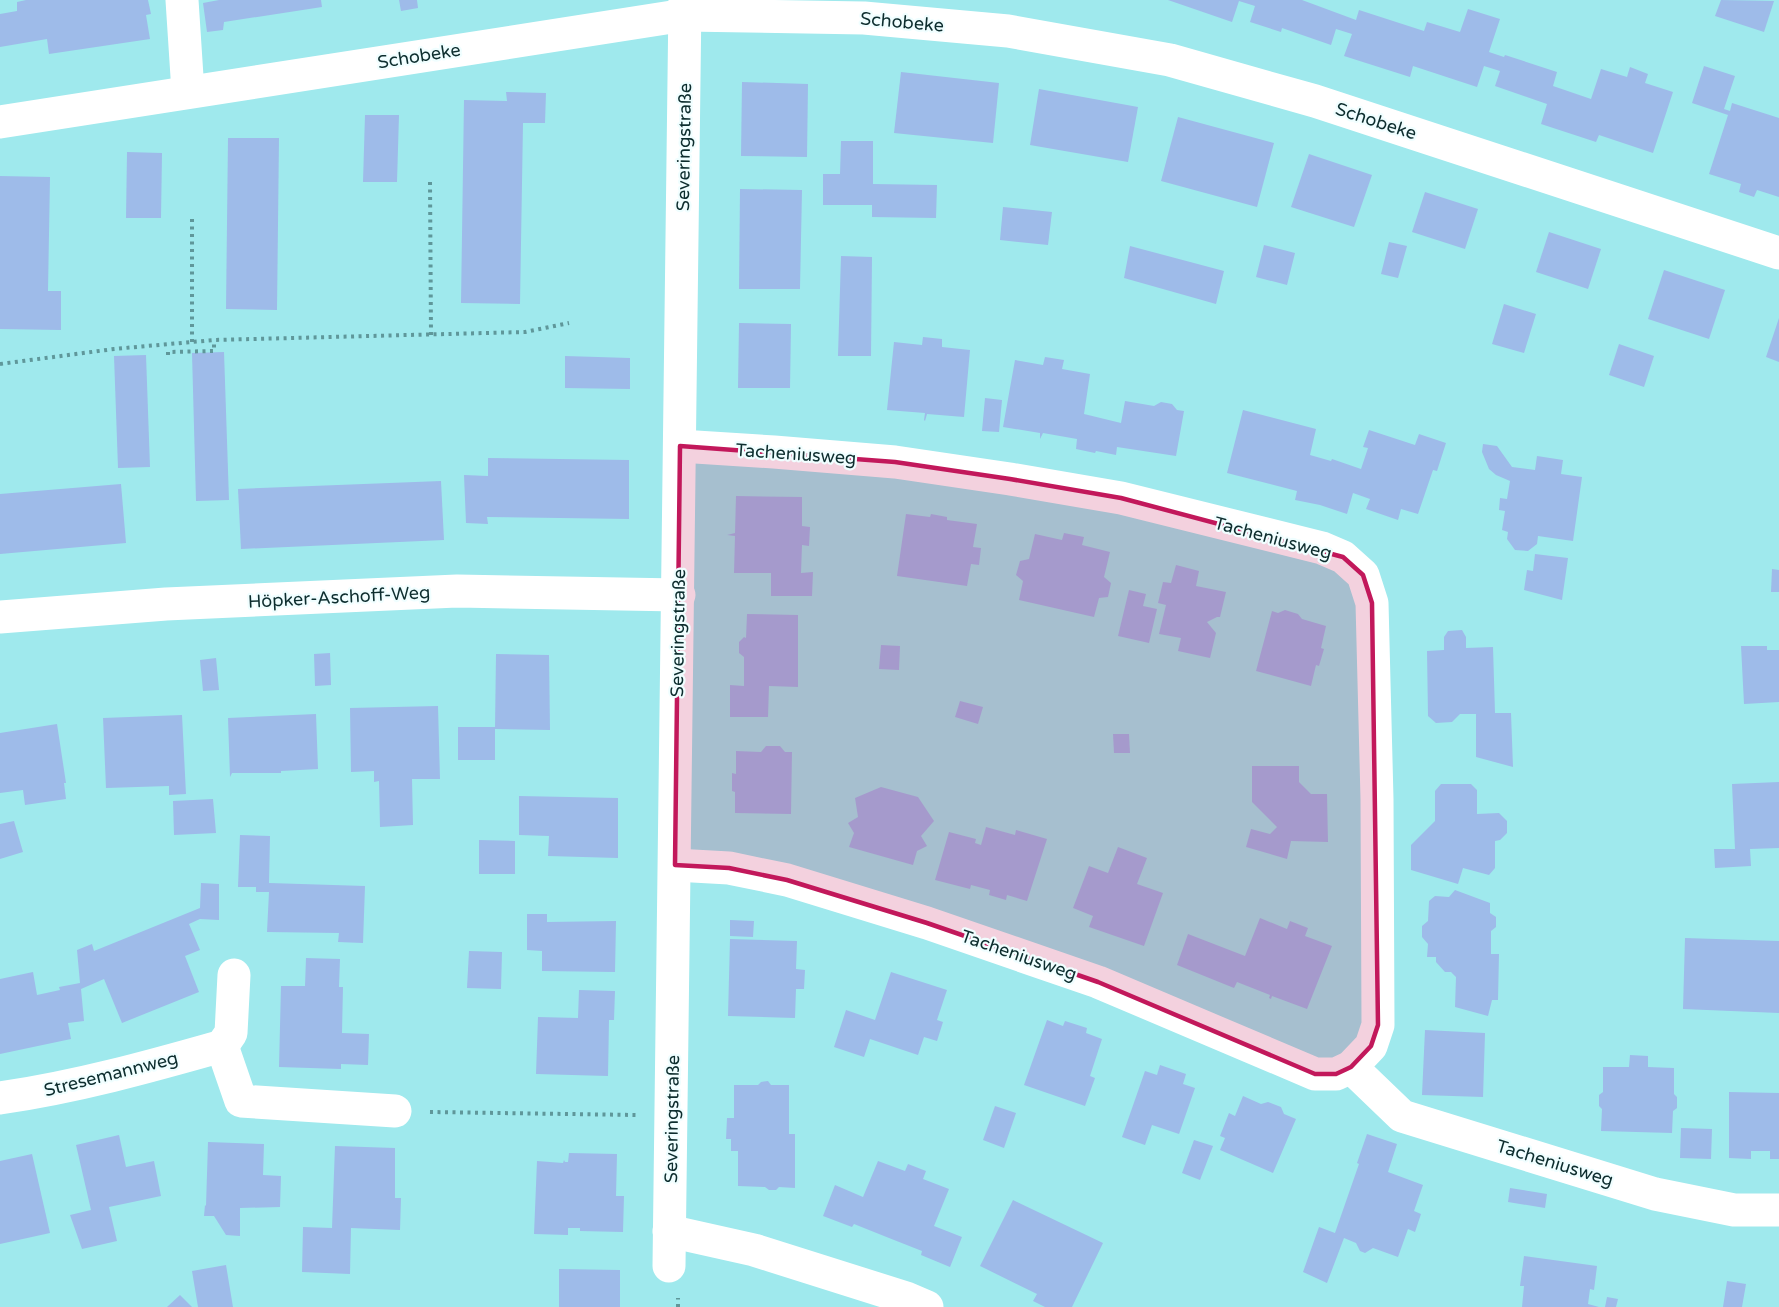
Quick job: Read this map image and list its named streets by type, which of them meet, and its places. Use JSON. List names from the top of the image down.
{
  "streets": {
    "street": [
      "Schobeke",
      "Severingstraße",
      "Tacheniusweg",
      "Höpker-Aschoff-Weg",
      "Stresemannweg"
    ]
  },
  "crossings": [
    ["Schobeke", "Severingstraße"],
    ["Severingstraße", "Tacheniusweg"],
    ["Severingstraße", "Höpker-Aschoff-Weg"]
  ]
}
